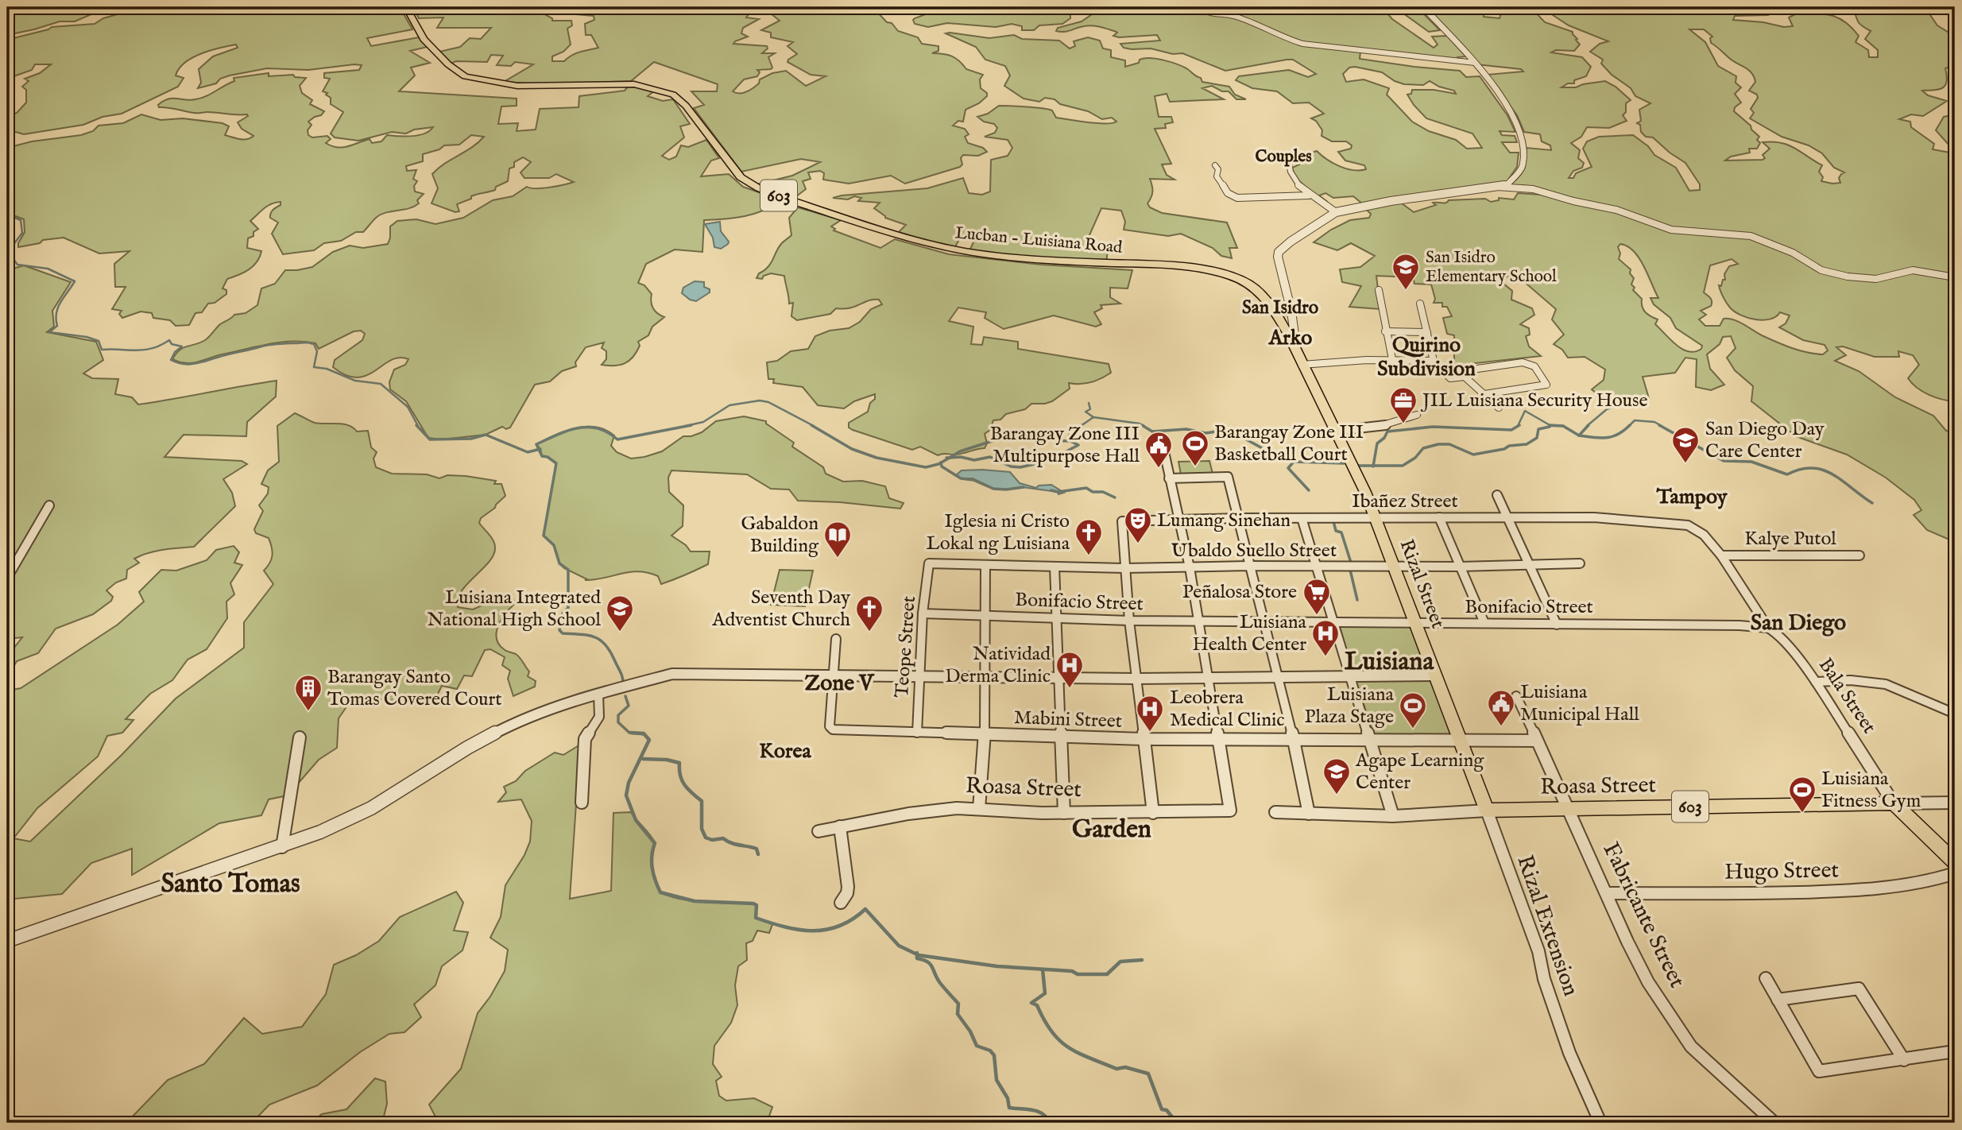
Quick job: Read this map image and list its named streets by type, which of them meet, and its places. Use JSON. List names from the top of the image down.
{
  "streets": {
    "main road": [
      "603",
      "Lucban - Luisiana Road",
      "Rizal Street",
      "Bala Street",
      "Roasa Street"
    ],
    "street": [
      "Ibañez Street",
      "Kalye Putol",
      "Ubaldo Suello Street",
      "Bonifacio Street",
      "Teope Street",
      "Mabini Street",
      "Hugo Street",
      "Fabricante Street",
      "Rizal Extension"
    ]
  },
  "crossings": [
    ["603", "Lucban - Luisiana Road"],
    ["603", "Rizal Street"],
    ["Ibañez Street", "Ubaldo Suello Street"],
    ["Ibañez Street", "Rizal Street"],
    ["Ibañez Street", "Bala Street"],
    ["Kalye Putol", "Bala Street"],
    ["Ubaldo Suello Street", "Rizal Street"],
    ["Ubaldo Suello Street", "Teope Street"],
    ["Rizal Street", "Bonifacio Street"],
    ["Rizal Street", "Mabini Street"],
    ["Rizal Street", "Roasa Street"],
    ["Rizal Street", "Rizal Extension"],
    ["Bonifacio Street", "Teope Street"],
    ["Bonifacio Street", "Bala Street"],
    ["Teope Street", "Mabini Street"],
    ["Bala Street", "Roasa Street"],
    ["Mabini Street", "Roasa Street"],
    ["Mabini Street", "Fabricante Street"],
    ["Roasa Street", "Fabricante Street"],
    ["Roasa Street", "Rizal Extension"],
    ["Hugo Street", "Fabricante Street"]
  ],
  "districts": [
    "Couples",
    "San Isidro",
    "Arko",
    "Quirino Subdivision",
    "Tampoy",
    "San Diego",
    "Luisiana",
    "Zone V",
    "Korea",
    "Garden",
    "Santo Tomas"
  ],
  "places": {
    "school or university": [
      "San Isidro Elementary School",
      "San Diego Day Care Center",
      "Luisiana Integrated National High School",
      "Agape Learning Center"
    ],
    "office": ["JIL Luisiana Security House"],
    "sports": ["Barangay Zone III Basketball Court", "Luisiana Plaza Stage", "Luisiana Fitness Gym"],
    "public building": ["Barangay Zone III Multipurpose Hall", "Luisiana Municipal Hall"],
    "theatre": ["Lumang Sinehan"],
    "church": ["Iglesia ni Cristo Lokal ng Luisiana", "Seventh Day Adventist Church"],
    "library": ["Gabaldon Building"],
    "supermarket": ["Peñalosa Store"],
    "hospital": ["Luisiana Health Center", "Natividad Derma Clinic", "Leobrera Medical Clinic"],
    "building": ["Barangay Santo Tomas Covered Court"]
  }
}
